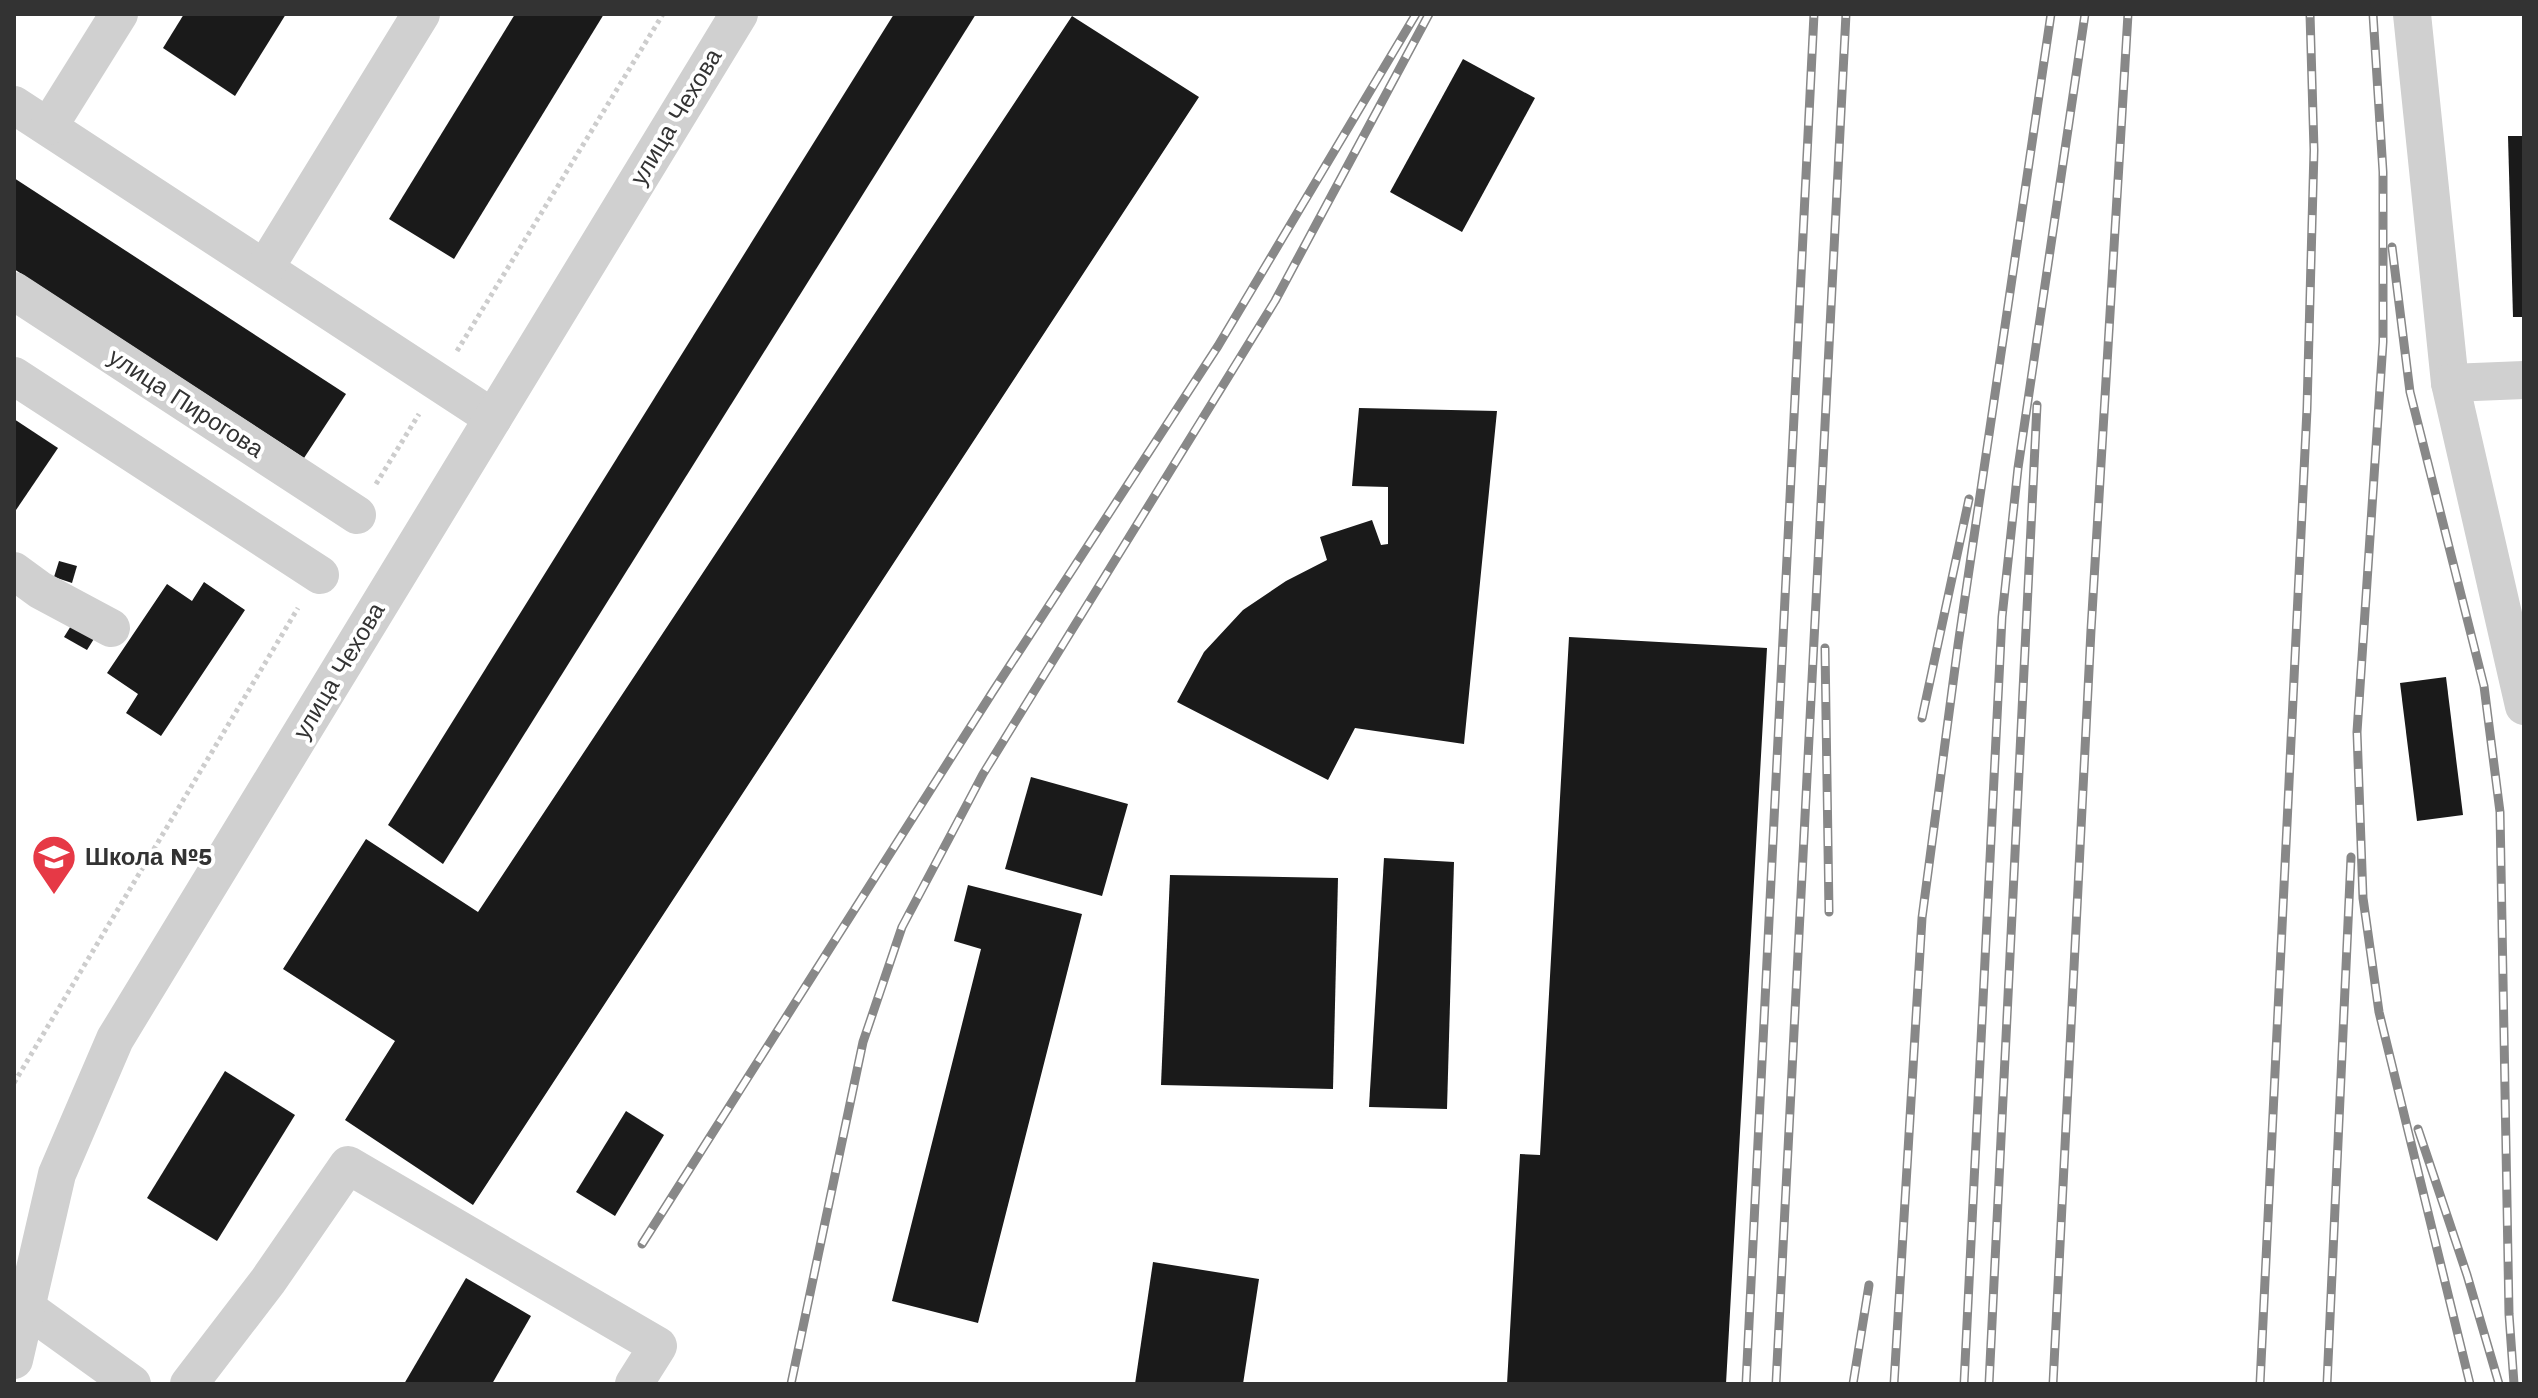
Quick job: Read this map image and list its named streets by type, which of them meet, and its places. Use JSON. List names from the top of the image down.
{
  "streets": {
    "street": ["улица Чехова", "улица Пирогова"]
  },
  "places": {
    "school or university": ["Школа №5"]
  }
}
